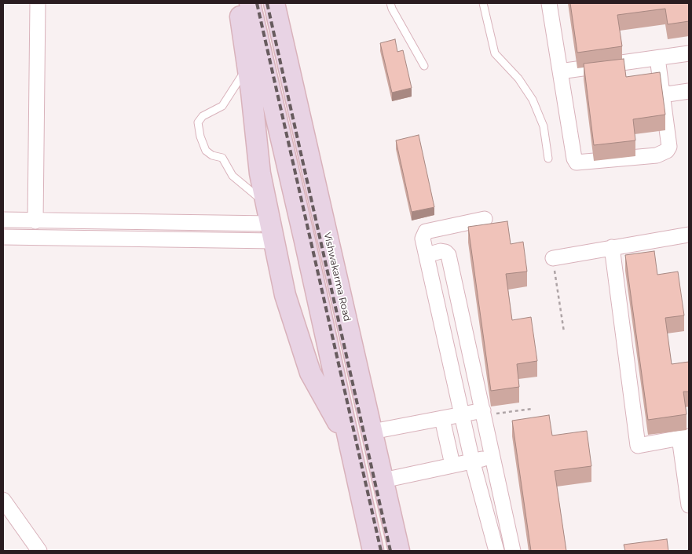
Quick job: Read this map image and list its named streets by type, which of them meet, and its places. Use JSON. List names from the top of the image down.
{
  "streets": {
    "main road": ["Vishwakarma Road"]
  }
}
